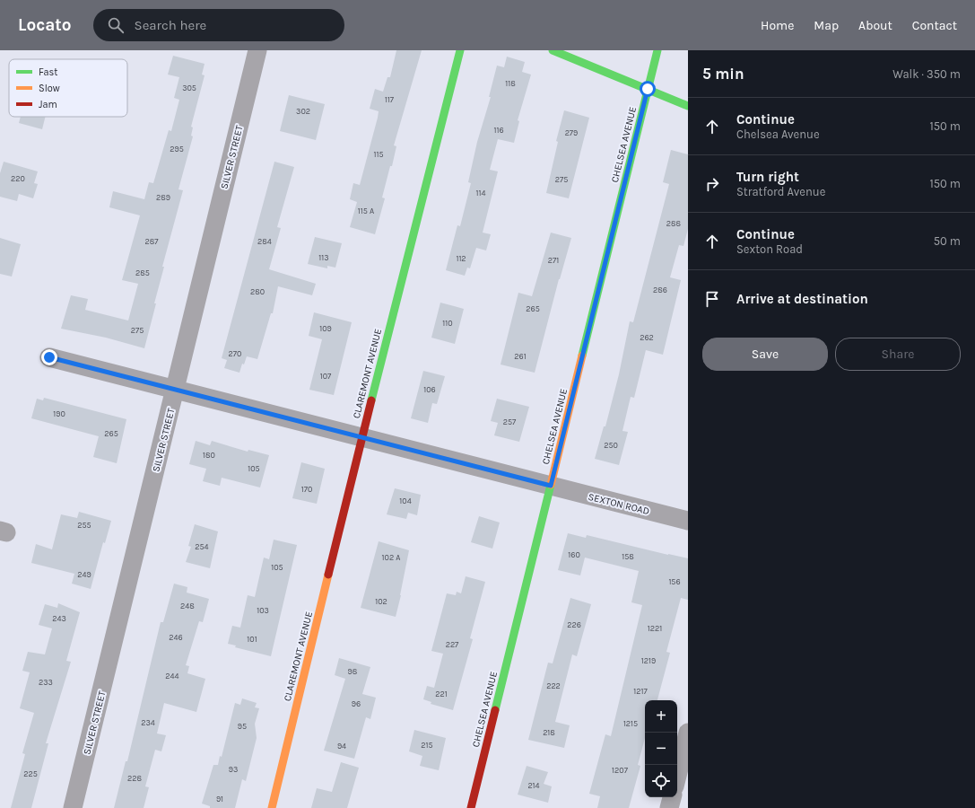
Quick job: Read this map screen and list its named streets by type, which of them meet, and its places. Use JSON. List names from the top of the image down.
{
  "streets": {
    "street": [
      "CHELSEA AVENUE",
      "SILVER STREET",
      "CLAREMONT AVENUE",
      "SEXTON ROAD"
    ]
  },
  "crossings": [
    ["CHELSEA AVENUE", "SEXTON ROAD"],
    ["SILVER STREET", "SEXTON ROAD"],
    ["CLAREMONT AVENUE", "SEXTON ROAD"]
  ],
  "house_numbers": [
    "118",
    "305",
    "117",
    "302",
    "116",
    "279",
    "295",
    "115",
    "220",
    "275",
    "114",
    "289",
    "115 A",
    "288",
    "287",
    "284",
    "113",
    "112",
    "271",
    "285",
    "286",
    "280",
    "265",
    "110",
    "109",
    "275",
    "262",
    "270",
    "261",
    "107",
    "106",
    "190",
    "257",
    "265",
    "250",
    "180",
    "105",
    "170",
    "104",
    "255",
    "254",
    "160",
    "158",
    "102 A",
    "105",
    "249",
    "156",
    "102",
    "248",
    "103",
    "243",
    "226",
    "1221",
    "246",
    "101",
    "227",
    "1219",
    "98",
    "244",
    "233",
    "222",
    "1217",
    "221",
    "96",
    "234",
    "1215",
    "95",
    "218",
    "215",
    "94",
    "93",
    "1207",
    "225",
    "228",
    "214",
    "91"
  ],
  "legend": ["Fast", "Slow", "Jam"],
  "page": {
    "header": "Locato",
    "search": "Search here",
    "nav": [
      "Home",
      "Map",
      "About",
      "Contact"
    ],
    "heading": ["5 min", "Walk · 350 m"],
    "list": [
      ["Continue", "Chelsea Avenue", "150 m"],
      ["Turn right", "Stratford Avenue", "150 m"],
      ["Continue", "Sexton Road", "50 m"],
      "Arrive at destination"
    ],
    "buttons": ["Save", "Share"],
    "map_buttons": ["+", "−"]
  }
}
